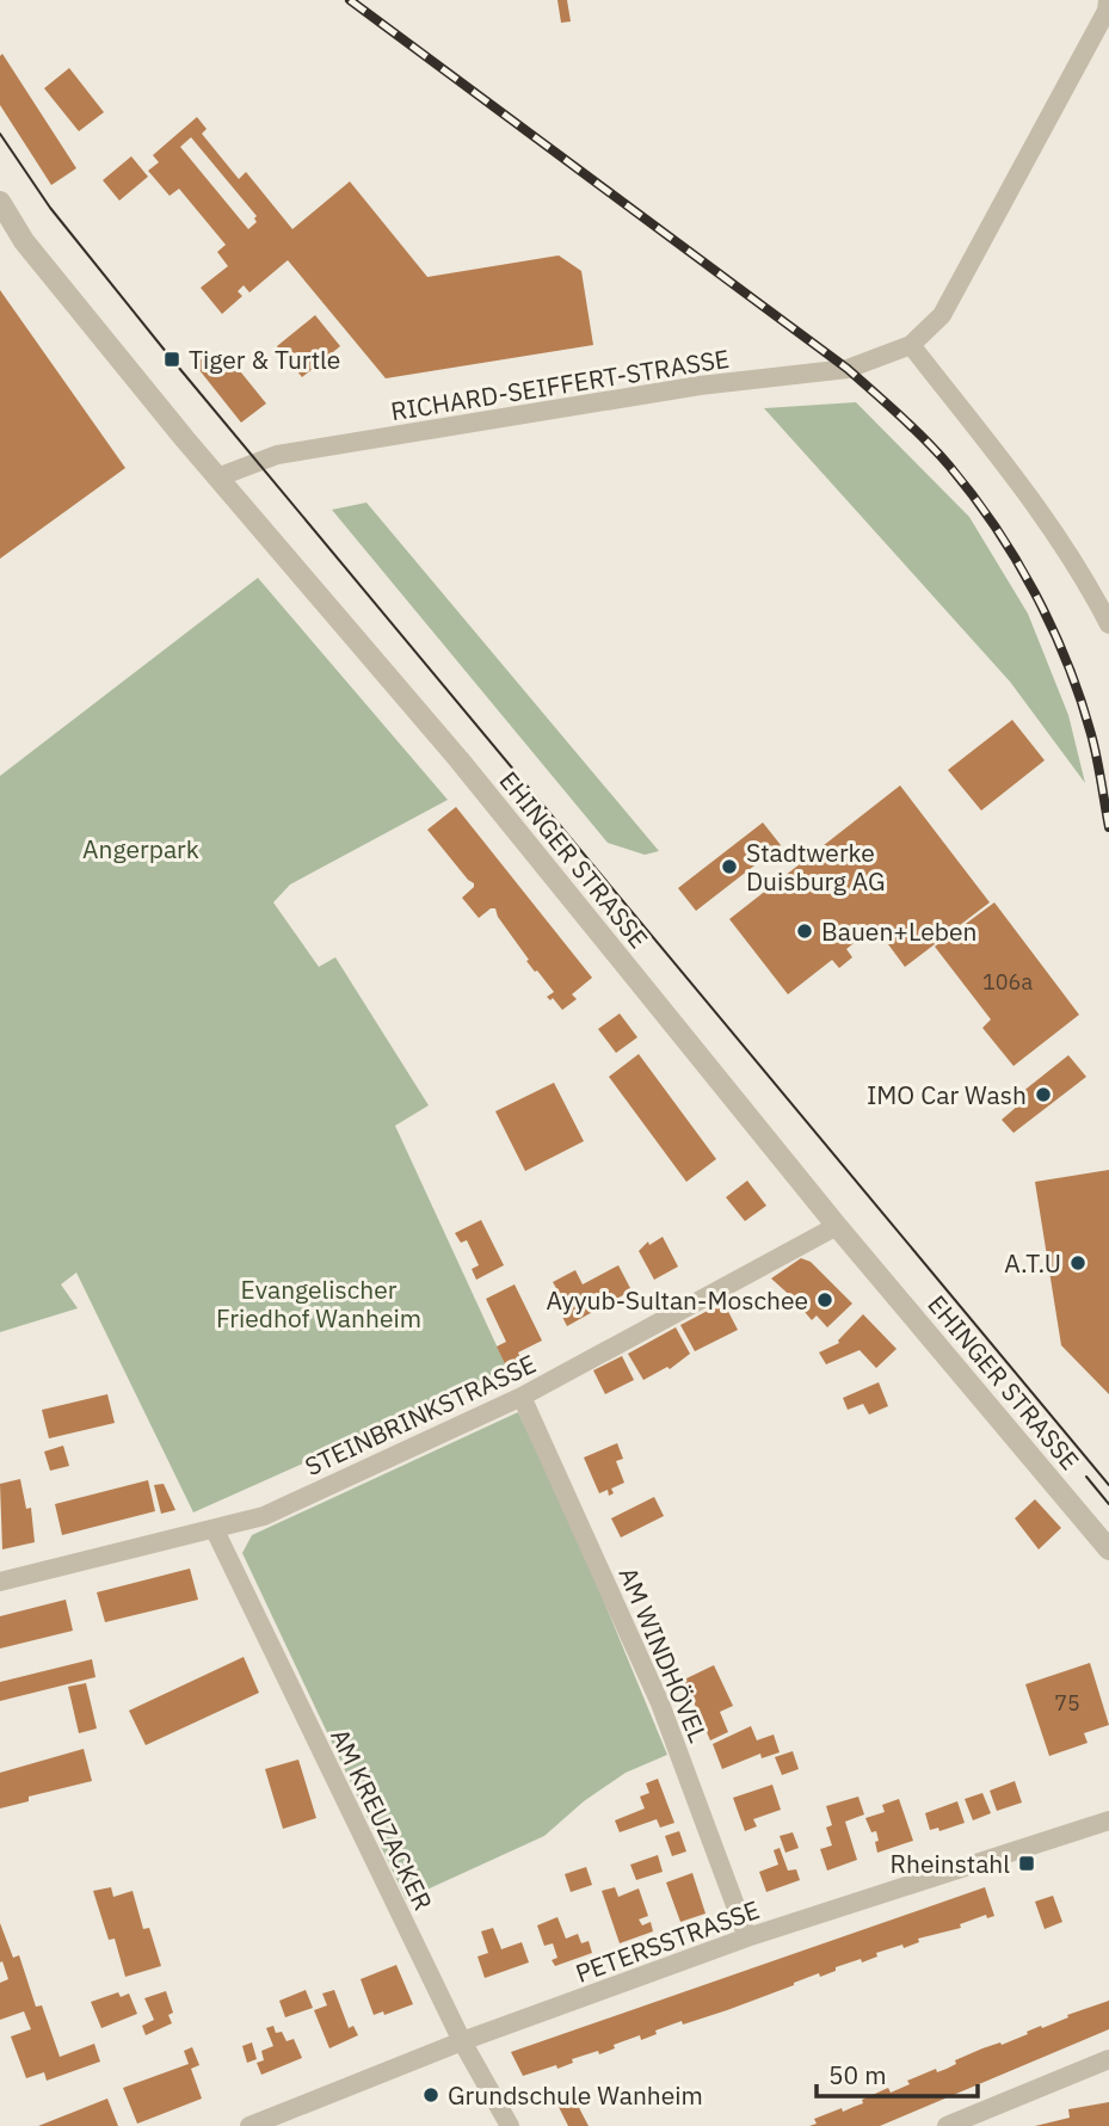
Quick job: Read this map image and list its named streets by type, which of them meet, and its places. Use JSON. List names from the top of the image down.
{
  "streets": {
    "street": [
      "RICHARD-SEIFFERT-STRASSE",
      "EHINGER STRASSE",
      "STEINBRINKSTRASSE",
      "AM WINDHÖVEL",
      "AM KREUZACKER",
      "PETERSSTRASSE"
    ]
  },
  "crossings": [
    ["RICHARD-SEIFFERT-STRASSE", "EHINGER STRASSE"],
    ["EHINGER STRASSE", "STEINBRINKSTRASSE"],
    ["STEINBRINKSTRASSE", "AM WINDHÖVEL"],
    ["STEINBRINKSTRASSE", "AM KREUZACKER"],
    ["AM WINDHÖVEL", "PETERSSTRASSE"],
    ["AM KREUZACKER", "PETERSSTRASSE"]
  ],
  "parks": ["Angerpark", "Evangelischer Friedhof Wanheim"],
  "places": {
    "transit": ["Tiger & Turtle", "Rheinstahl"],
    "other": [
      "Stadtwerke Duisburg AG",
      "Bauen+Leben",
      "IMO Car Wash",
      "A.T.U",
      "Ayyub-Sultan-Moschee",
      "Grundschule Wanheim"
    ]
  },
  "house_numbers": ["106a", "75"],
  "scale_bar": "50 m"
}
